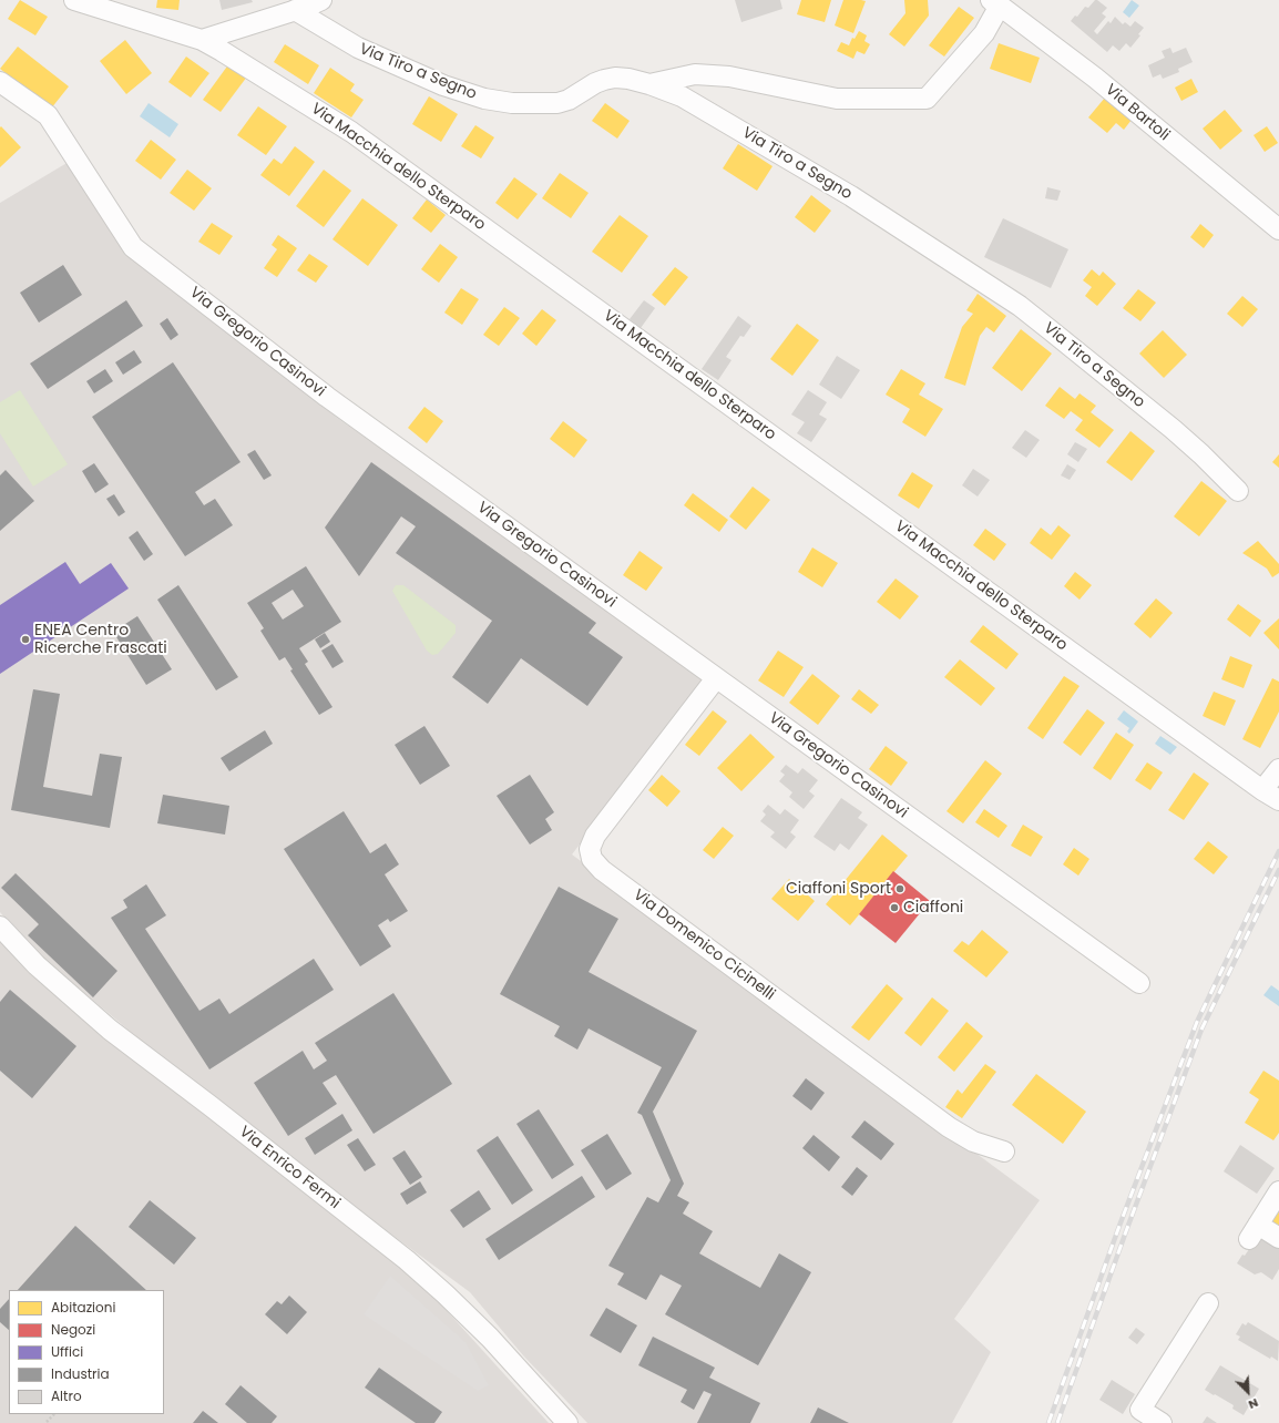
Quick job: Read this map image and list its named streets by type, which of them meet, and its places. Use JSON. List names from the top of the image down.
{
  "streets": {
    "street": [
      "Via Tiro a Segno",
      "Via Bartoli",
      "Via Macchia dello Sterparo",
      "Via Gregorio Casinovi",
      "Via Domenico Cicinelli",
      "Via Enrico Fermi"
    ]
  },
  "crossings": [
    ["Via Gregorio Casinovi", "Via Domenico Cicinelli"]
  ],
  "places": ["ENEA Centro Ricerche Frascati", "Ciaffoni Sport", "Ciaffoni"],
  "legend": [
    "Abitazioni",
    "Negozi",
    "Uffici",
    "Industria",
    "Altro"
  ],
  "north": "bottom right"
}
